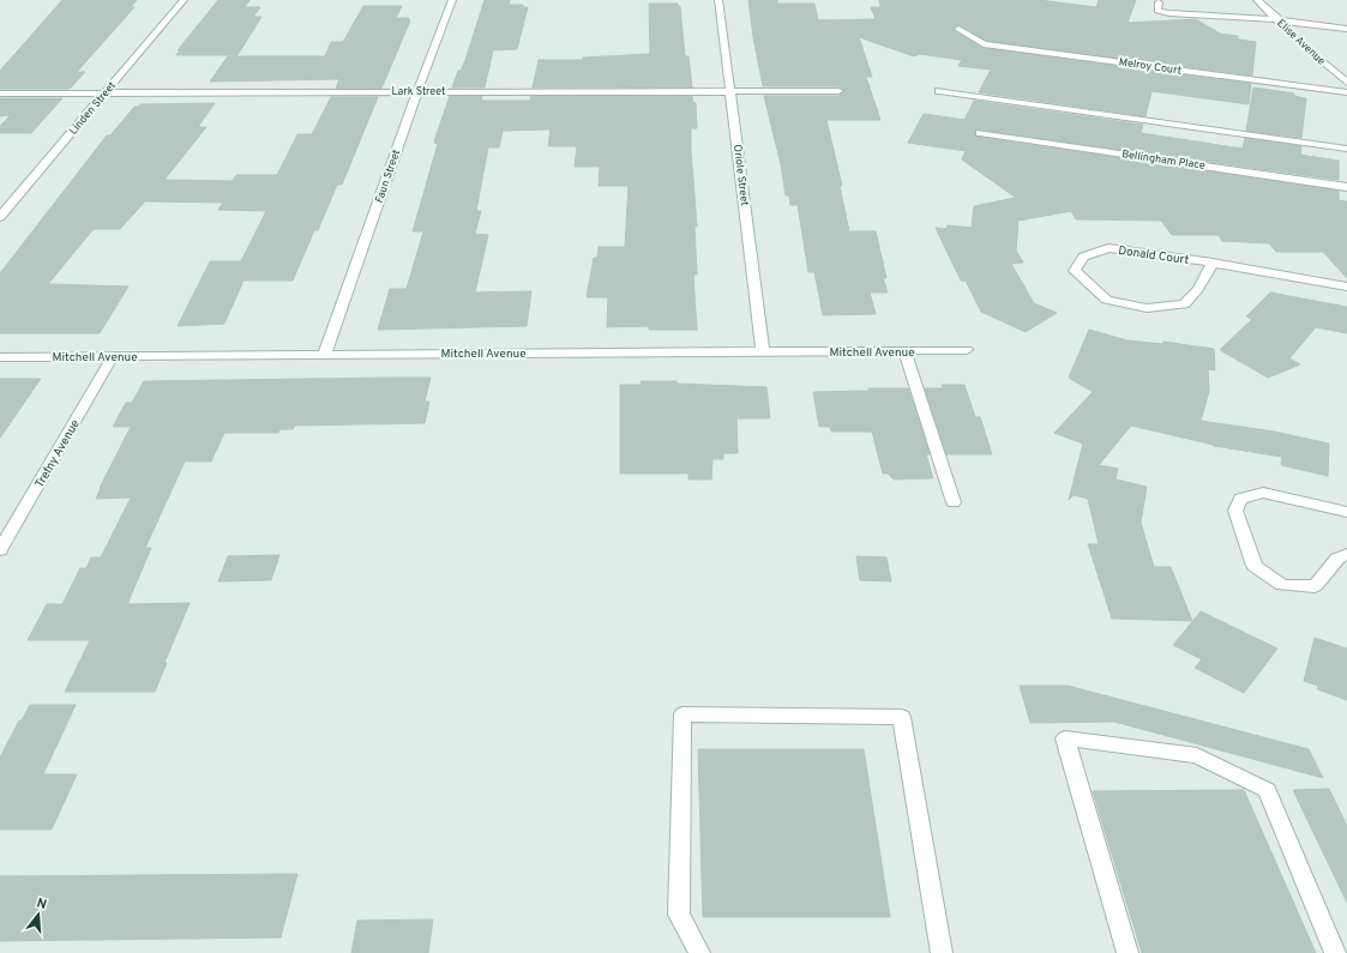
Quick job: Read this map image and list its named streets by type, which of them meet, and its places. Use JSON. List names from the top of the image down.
{
  "streets": {
    "street": [
      "Elise Avenue",
      "Melroy Court",
      "Lark Street",
      "Linden Street",
      "Bellingham Place",
      "Oriole Street",
      "Faun Street",
      "Donald Court",
      "Mitchell Avenue",
      "Trefny Avenue"
    ]
  },
  "crossings": [
    ["Lark Street", "Linden Street"],
    ["Lark Street", "Oriole Street"],
    ["Lark Street", "Faun Street"],
    ["Oriole Street", "Mitchell Avenue"],
    ["Faun Street", "Mitchell Avenue"],
    ["Mitchell Avenue", "Trefny Avenue"]
  ],
  "north": "top"
}
